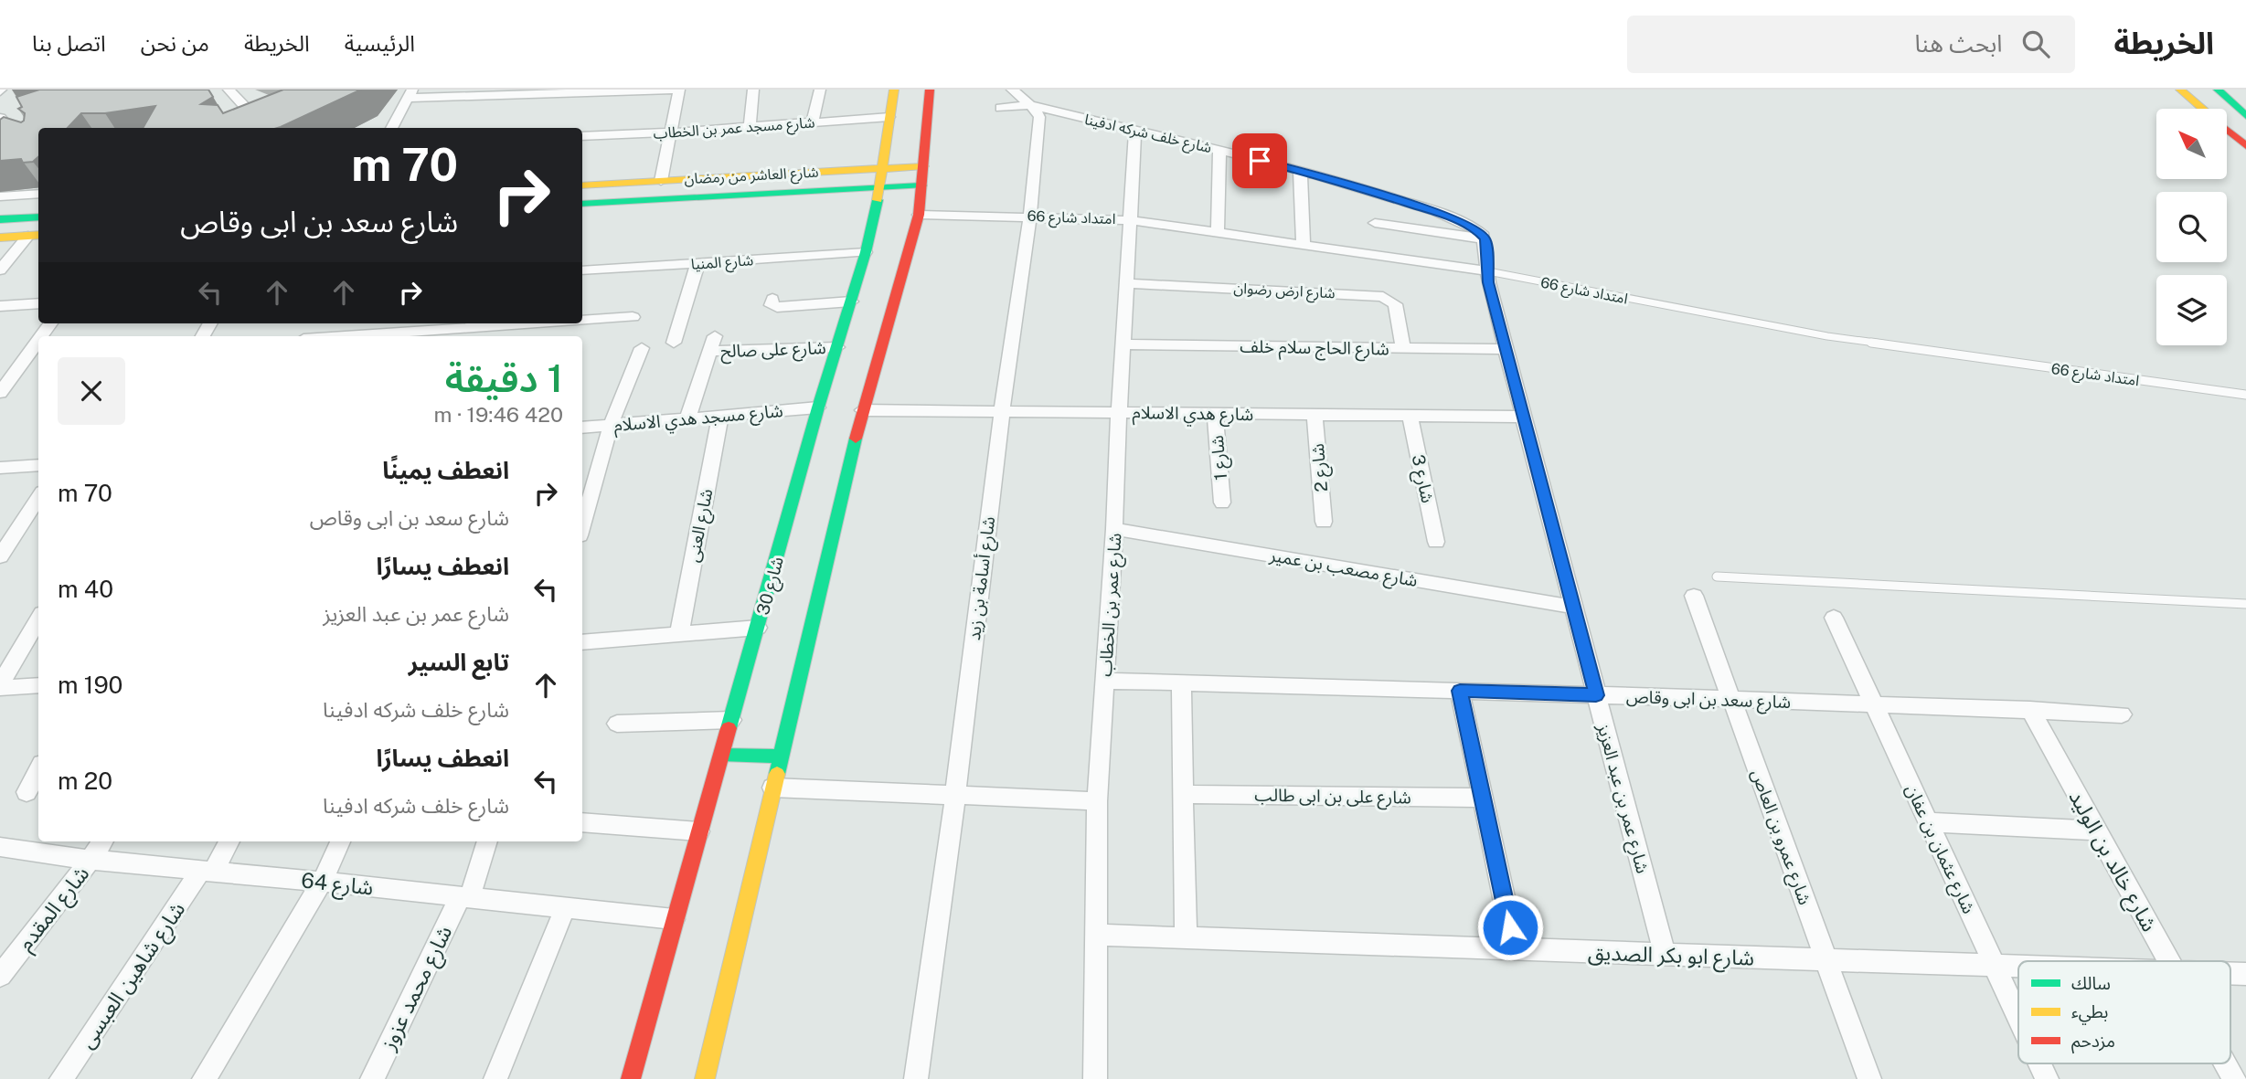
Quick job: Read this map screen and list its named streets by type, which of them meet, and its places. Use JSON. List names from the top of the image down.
{
  "streets": {
    "street": [
      "شارع مسجد عمر بن الخطاب",
      "شارع خلف شركه ادفينا",
      "شارع العاشر من رمضان",
      "امتداد شارع 66",
      "شارع المنيا",
      "شارع ارض رضوان",
      "شارع الحاج سلام خلف",
      "شارع على صالح",
      "شارع هدي الاسلام",
      "شارع مسجد هدي الاسلام",
      "شارع 1",
      "شارع 2",
      "شارع 3",
      "شارع العنى",
      "شارع مصعب بن عمير",
      "شارع أسامة بن زيد",
      "شارع 30",
      "شارع عمر بن الخطاب",
      "شارع سعد بن ابى وقاص",
      "شارع على بن ابى طالب",
      "شارع عمر بن عبد العزيز",
      "شارع عمرو بن العاص",
      "شارع عثمان بن عفان",
      "شارع خالد بن الوليد",
      "شارع 64",
      "شارع المقدم",
      "شارع ابو بكر الصديق",
      "شارع شاهين العبسى",
      "شارع محمد عزوز"
    ]
  },
  "crossings": [
    ["شارع مسجد عمر بن الخطاب", "شارع 30"],
    ["شارع خلف شركه ادفينا", "شارع أسامة بن زيد"],
    ["شارع خلف شركه ادفينا", "شارع عمر بن الخطاب"],
    ["شارع العاشر من رمضان", "شارع 30"],
    ["امتداد شارع 66", "شارع أسامة بن زيد"],
    ["امتداد شارع 66", "شارع عمر بن الخطاب"],
    ["امتداد شارع 66", "شارع عمر بن عبد العزيز"],
    ["شارع المنيا", "شارع 30"],
    ["شارع ارض رضوان", "شارع الحاج سلام خلف"],
    ["شارع ارض رضوان", "شارع عمر بن الخطاب"],
    ["شارع الحاج سلام خلف", "شارع عمر بن الخطاب"],
    ["شارع الحاج سلام خلف", "شارع عمر بن عبد العزيز"],
    ["شارع على صالح", "شارع مسجد هدي الاسلام"],
    ["شارع على صالح", "شارع 30"],
    ["شارع هدي الاسلام", "شارع 1"],
    ["شارع هدي الاسلام", "شارع 2"],
    ["شارع هدي الاسلام", "شارع 3"],
    ["شارع هدي الاسلام", "شارع أسامة بن زيد"],
    ["شارع هدي الاسلام", "شارع عمر بن الخطاب"],
    ["شارع هدي الاسلام", "شارع عمر بن عبد العزيز"],
    ["شارع مسجد هدي الاسلام", "شارع العنى"],
    ["شارع مسجد هدي الاسلام", "شارع 30"],
    ["شارع مصعب بن عمير", "شارع عمر بن الخطاب"],
    ["شارع مصعب بن عمير", "شارع عمر بن عبد العزيز"],
    ["شارع 30", "شارع 64"],
    ["شارع عمر بن الخطاب", "شارع سعد بن ابى وقاص"],
    ["شارع عمر بن الخطاب", "شارع ابو بكر الصديق"],
    ["شارع سعد بن ابى وقاص", "شارع عمر بن عبد العزيز"],
    ["شارع سعد بن ابى وقاص", "شارع عمرو بن العاص"],
    ["شارع سعد بن ابى وقاص", "شارع عثمان بن عفان"],
    ["شارع سعد بن ابى وقاص", "شارع خالد بن الوليد"],
    ["شارع عمر بن عبد العزيز", "شارع ابو بكر الصديق"],
    ["شارع عمرو بن العاص", "شارع ابو بكر الصديق"],
    ["شارع عثمان بن عفان", "شارع ابو بكر الصديق"],
    ["شارع 64", "شارع المقدم"],
    ["شارع 64", "شارع شاهين العبسى"],
    ["شارع 64", "شارع محمد عزوز"]
  ],
  "legend": ["سالك", "بطيء", "مزدحم"],
  "north": "top left",
  "page": {
    "header": "الخريطة",
    "search": "ابحث هنا",
    "nav": [
      "الرئيسية",
      "الخريطة",
      "من نحن",
      "اتصل بنا"
    ],
    "turn": ["70 m", "شارع سعد بن ابى وقاص"],
    "heading": ["1 دقيقة", "420 m · 19:46"],
    "list": [
      {
        "name": "انعطف يمينًا",
        "note": "شارع سعد بن ابى وقاص",
        "value": "70 m"
      },
      {
        "name": "انعطف يسارًا",
        "note": "شارع عمر بن عبد العزيز",
        "value": "40 m"
      },
      {
        "name": "تابع السير",
        "note": "شارع خلف شركه ادفينا",
        "value": "190 m"
      },
      {
        "name": "انعطف يسارًا",
        "note": "شارع خلف شركه ادفينا",
        "value": "20 m"
      }
    ]
  }
}
